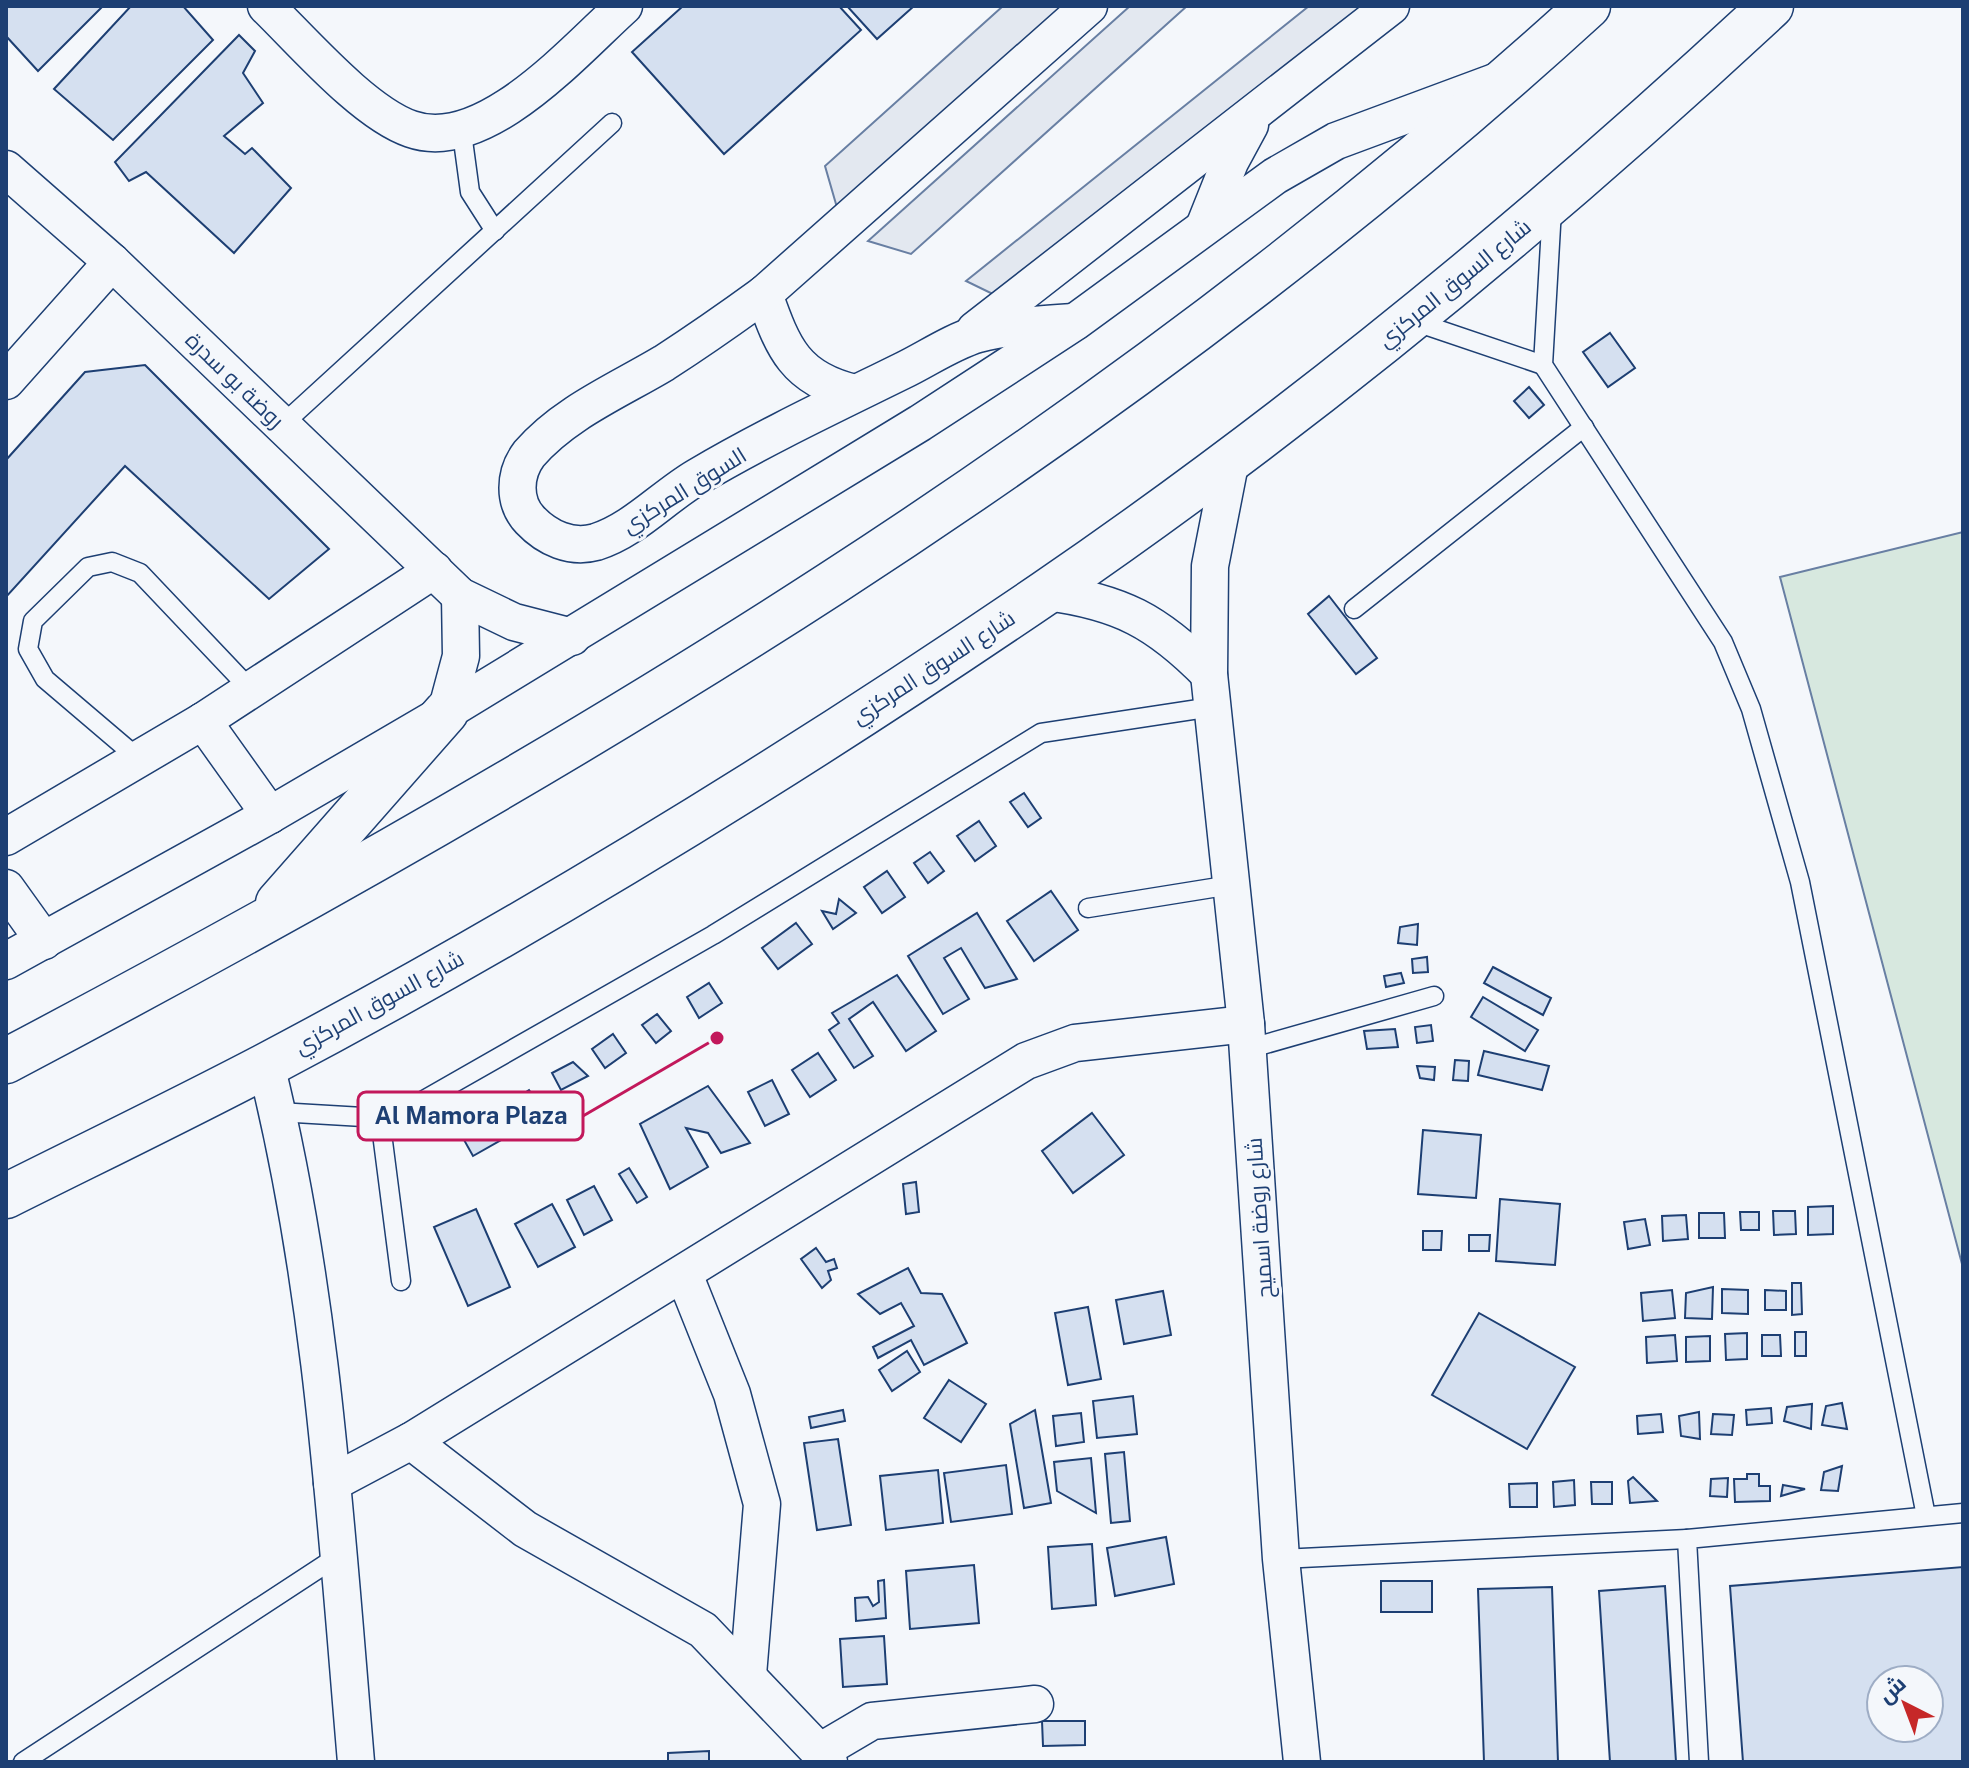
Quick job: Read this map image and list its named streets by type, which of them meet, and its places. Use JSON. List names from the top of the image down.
{
  "streets": {
    "main road": ["شارع السوق المركزي"],
    "street": ["روضة بو سدرة", "السوق المركزي", "شارع روضة اسميح"]
  },
  "crossings": [
    ["شارع السوق المركزي", "شارع روضة اسميح"]
  ],
  "places": ["Al Mamora Plaza"],
  "north": "top left"
}
